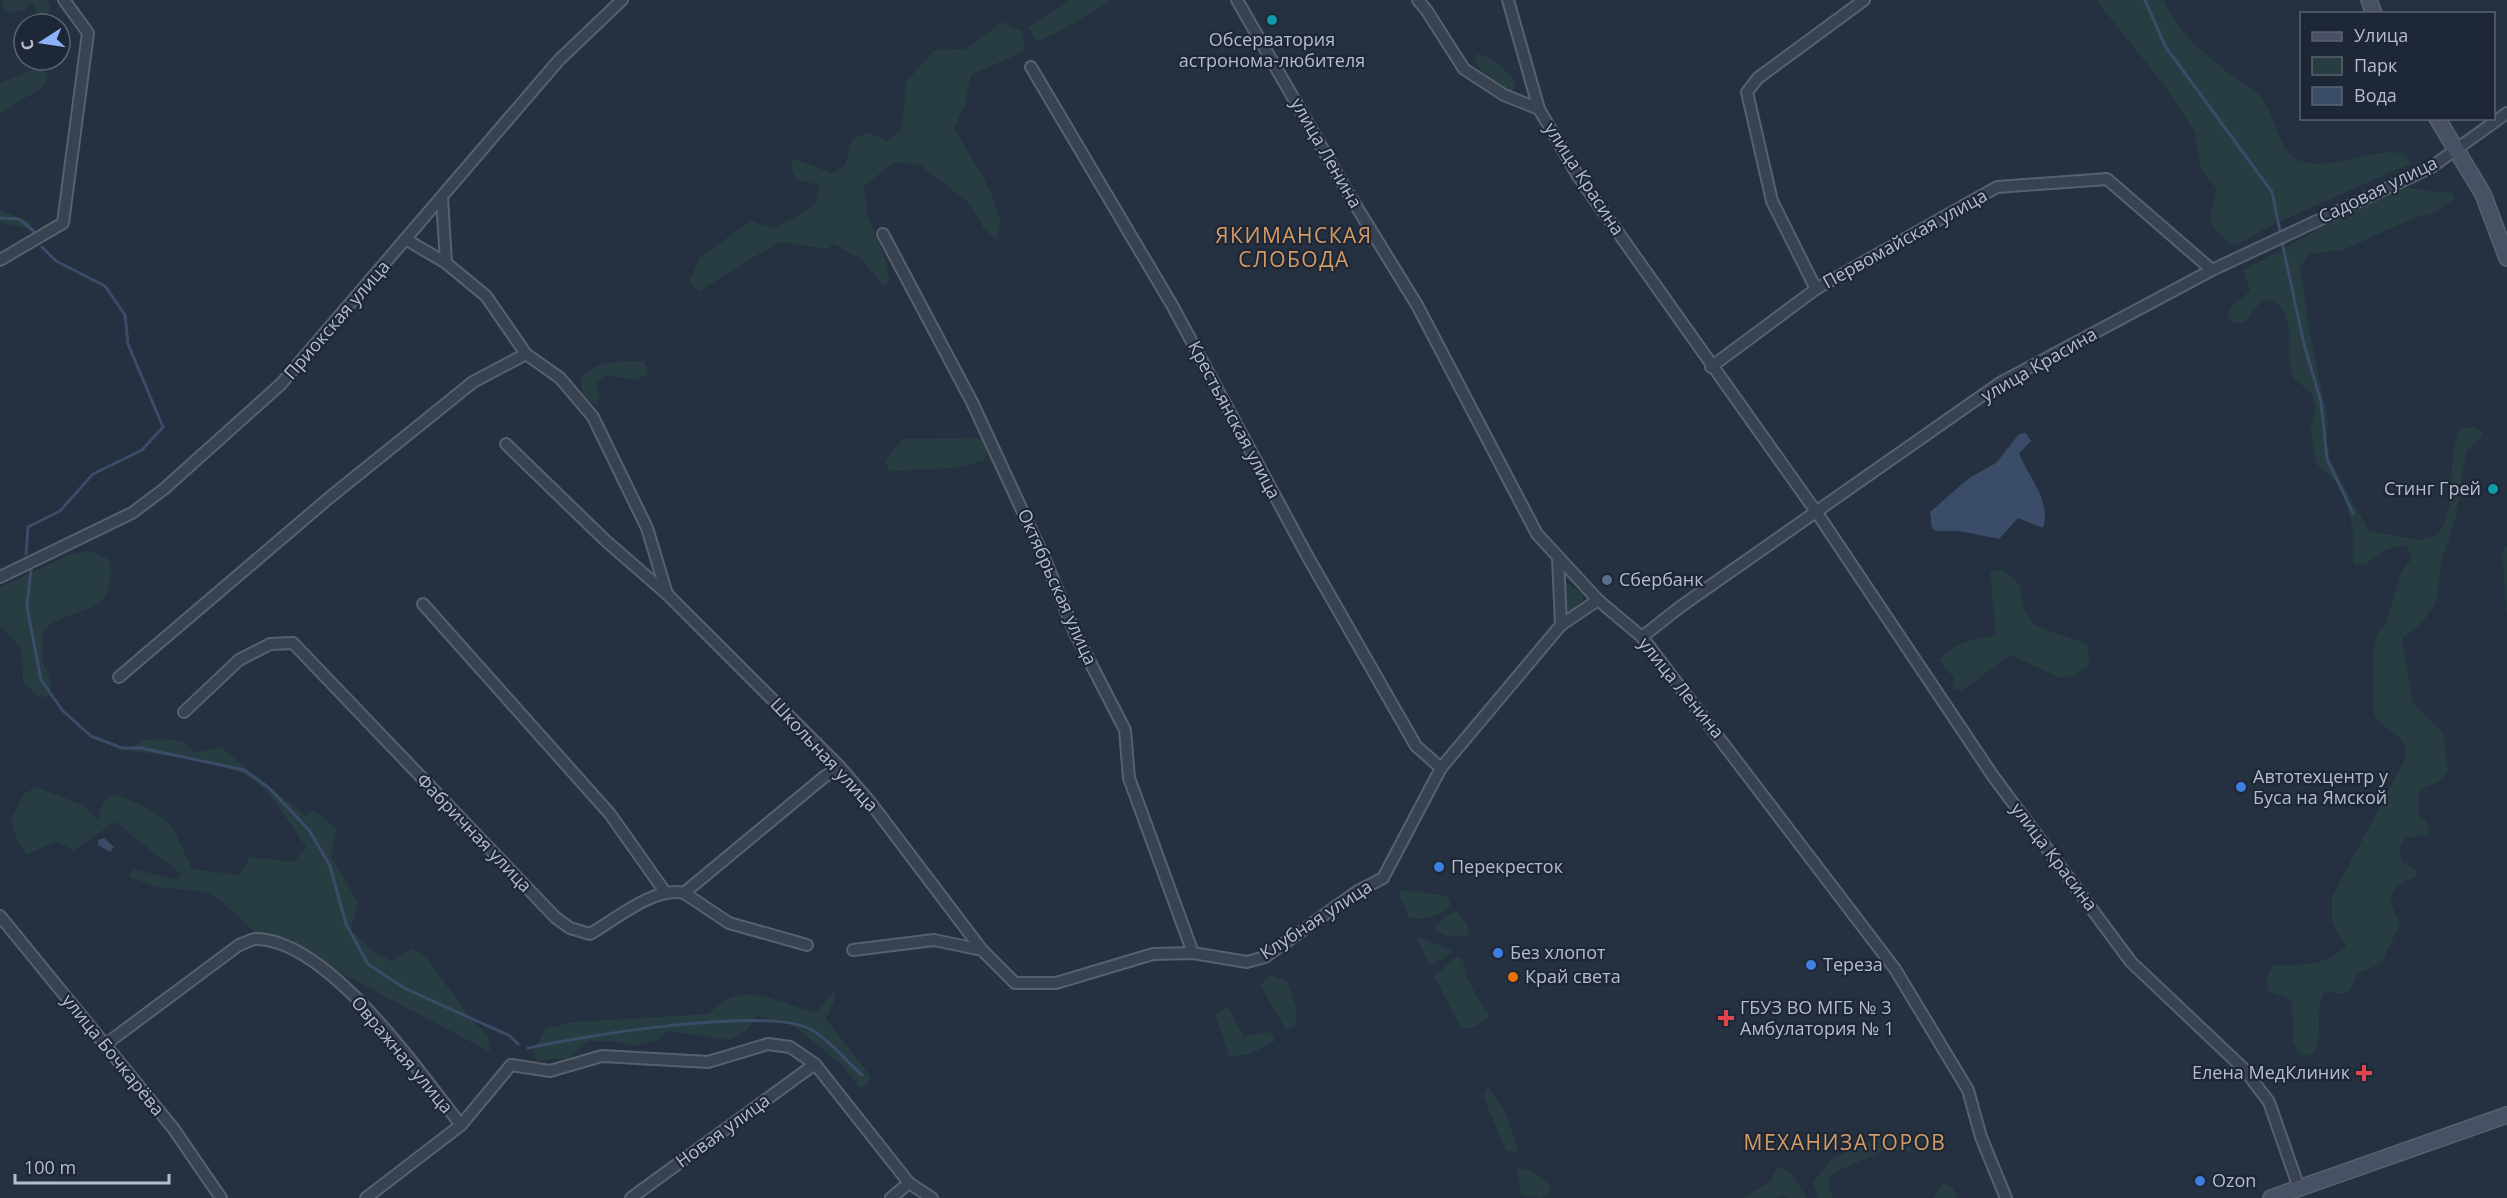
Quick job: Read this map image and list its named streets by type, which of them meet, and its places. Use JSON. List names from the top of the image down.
{
  "streets": {
    "street": [
      "улица Ленина",
      "улица Красина",
      "Садовая улица",
      "Первомайская улица",
      "Приокская улица",
      "Крестьянская улица",
      "Октябрьская улица",
      "Школьная улица",
      "Фабричная улица",
      "Клубная улица",
      "улица Бочкарёва",
      "Овражная улица",
      "Новая улица"
    ]
  },
  "crossings": [
    ["улица Ленина", "улица Красина"],
    ["улица Ленина", "Клубная улица"],
    ["улица Красина", "Садовая улица"],
    ["улица Красина", "Первомайская улица"],
    ["Крестьянская улица", "Клубная улица"],
    ["Октябрьская улица", "Клубная улица"],
    ["Школьная улица", "Клубная улица"],
    ["улица Бочкарёва", "Овражная улица"],
    ["Овражная улица", "Новая улица"]
  ],
  "districts": ["ЯКИМАНСКАЯ СЛОБОДА", "МЕХАНИЗАТОРОВ"],
  "places": {
    "other": [
      "Обсерватория астронома-любителя",
      "Стинг Грей",
      "Сбербанк",
      "Автотехцентр у Буса на Ямской",
      "Перекресток",
      "Без хлопот",
      "Тереза",
      "Край света",
      "Ozon"
    ],
    "health": ["ГБУЗ ВО МГБ № 3 Амбулатория № 1", "Елена МедКлиник"]
  },
  "legend": ["Улица", "Парк", "Вода"],
  "scale_bar": "100 m",
  "north": "left"
}
